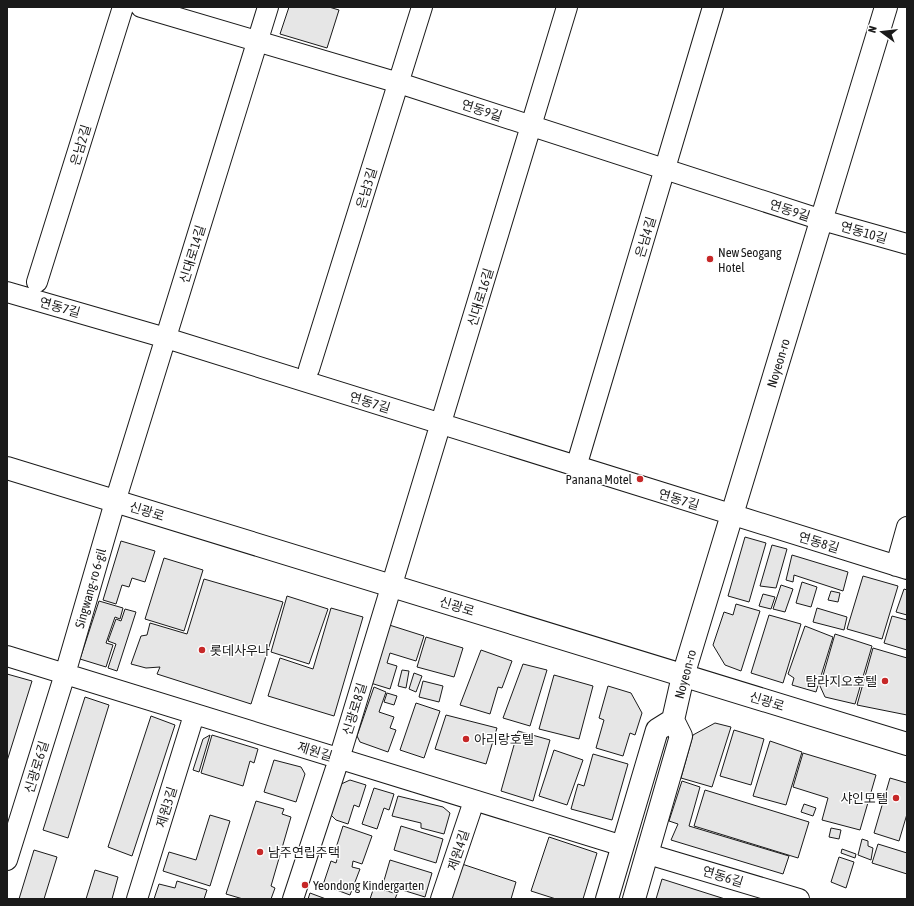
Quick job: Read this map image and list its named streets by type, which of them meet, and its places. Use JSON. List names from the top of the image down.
{
  "streets": {
    "main road": ["Noyeon-ro", "신광로"],
    "street": [
      "연동9길",
      "은남2길",
      "은남3길",
      "연동10길",
      "은남4길",
      "신대로14길",
      "신대로16길",
      "연동7길",
      "연동8길",
      "Singwang-ro 6-gil",
      "신광로8길",
      "제원길",
      "신광로6길",
      "제원3길",
      "제원4길",
      "연동6길"
    ]
  },
  "crossings": [
    ["연동9길", "은남3길"],
    ["연동9길", "연동10길"],
    ["연동9길", "은남4길"],
    ["연동9길", "신대로14길"],
    ["연동9길", "신대로16길"],
    ["연동9길", "Noyeon-ro"],
    ["연동10길", "Noyeon-ro"],
    ["은남4길", "연동7길"],
    ["신대로14길", "연동7길"],
    ["신대로14길", "신광로"],
    ["신대로14길", "Singwang-ro 6-gil"],
    ["신대로16길", "연동7길"],
    ["신대로16길", "신광로"],
    ["신대로16길", "신광로8길"],
    ["연동7길", "Noyeon-ro"],
    ["연동7길", "연동8길"],
    ["Noyeon-ro", "신광로"],
    ["Noyeon-ro", "연동8길"],
    ["신광로", "Singwang-ro 6-gil"],
    ["신광로", "신광로8길"],
    ["Singwang-ro 6-gil", "제원길"],
    ["Singwang-ro 6-gil", "신광로6길"],
    ["신광로8길", "제원길"],
    ["제원길", "신광로6길"],
    ["제원길", "제원3길"],
    ["제원길", "제원4길"]
  ],
  "places": [
    "New Seogang Hotel",
    "Panana Motel",
    "롯데사우나",
    "탐라지오호텔",
    "아리랑호텔",
    "샤인모텔",
    "남주연립주택",
    "Yeondong Kindergarten"
  ],
  "north": "left"
}
